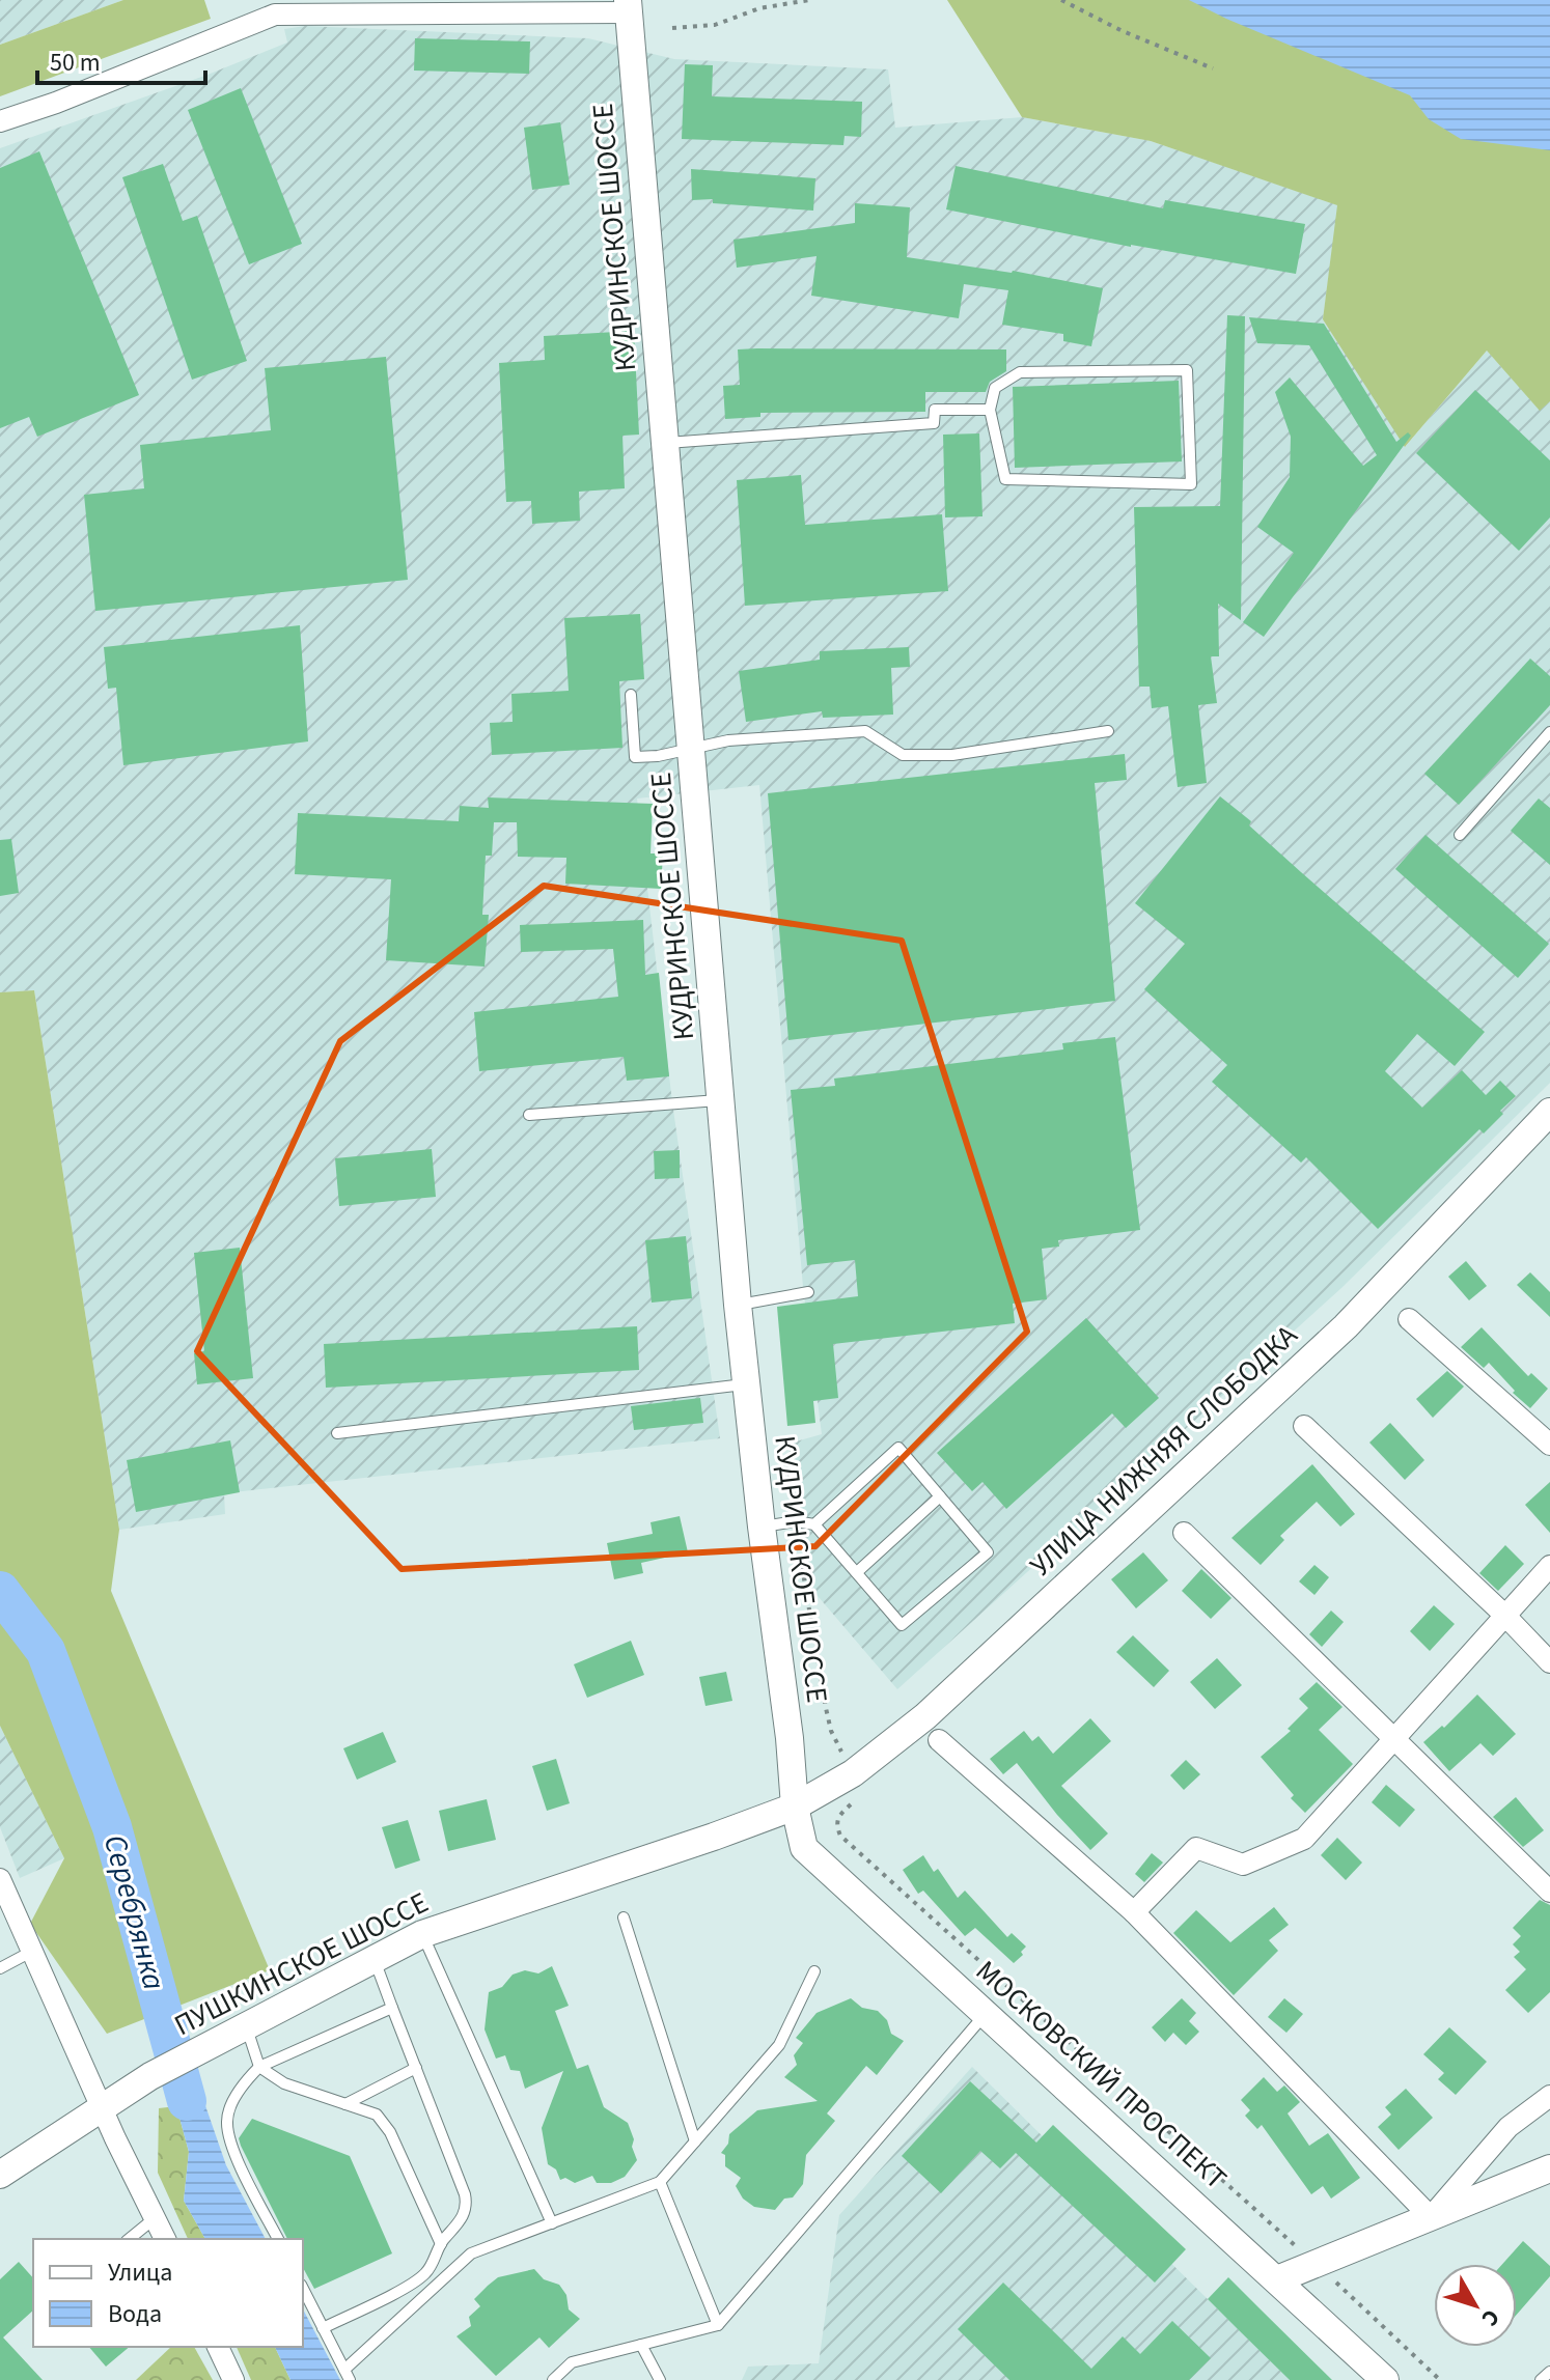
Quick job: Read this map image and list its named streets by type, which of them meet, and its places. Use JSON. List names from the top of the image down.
{
  "streets": {
    "main road": [
      "КУДРИНСКОЕ ШОССЕ",
      "УЛИЦА НИЖНЯЯ СЛОБОДКА",
      "ПУШКИНСКОЕ ШОССЕ",
      "МОСКОВСКИЙ ПРОСПЕКТ"
    ]
  },
  "crossings": [
    ["КУДРИНСКОЕ ШОССЕ", "УЛИЦА НИЖНЯЯ СЛОБОДКА"],
    ["КУДРИНСКОЕ ШОССЕ", "ПУШКИНСКОЕ ШОССЕ"],
    ["КУДРИНСКОЕ ШОССЕ", "МОСКОВСКИЙ ПРОСПЕКТ"],
    ["УЛИЦА НИЖНЯЯ СЛОБОДКА", "ПУШКИНСКОЕ ШОССЕ"],
    ["УЛИЦА НИЖНЯЯ СЛОБОДКА", "МОСКОВСКИЙ ПРОСПЕКТ"],
    ["ПУШКИНСКОЕ ШОССЕ", "МОСКОВСКИЙ ПРОСПЕКТ"]
  ],
  "water": ["Серебрянка"],
  "legend": ["Улица", "Вода"],
  "scale_bar": "50 m",
  "north": "bottom right"
}
